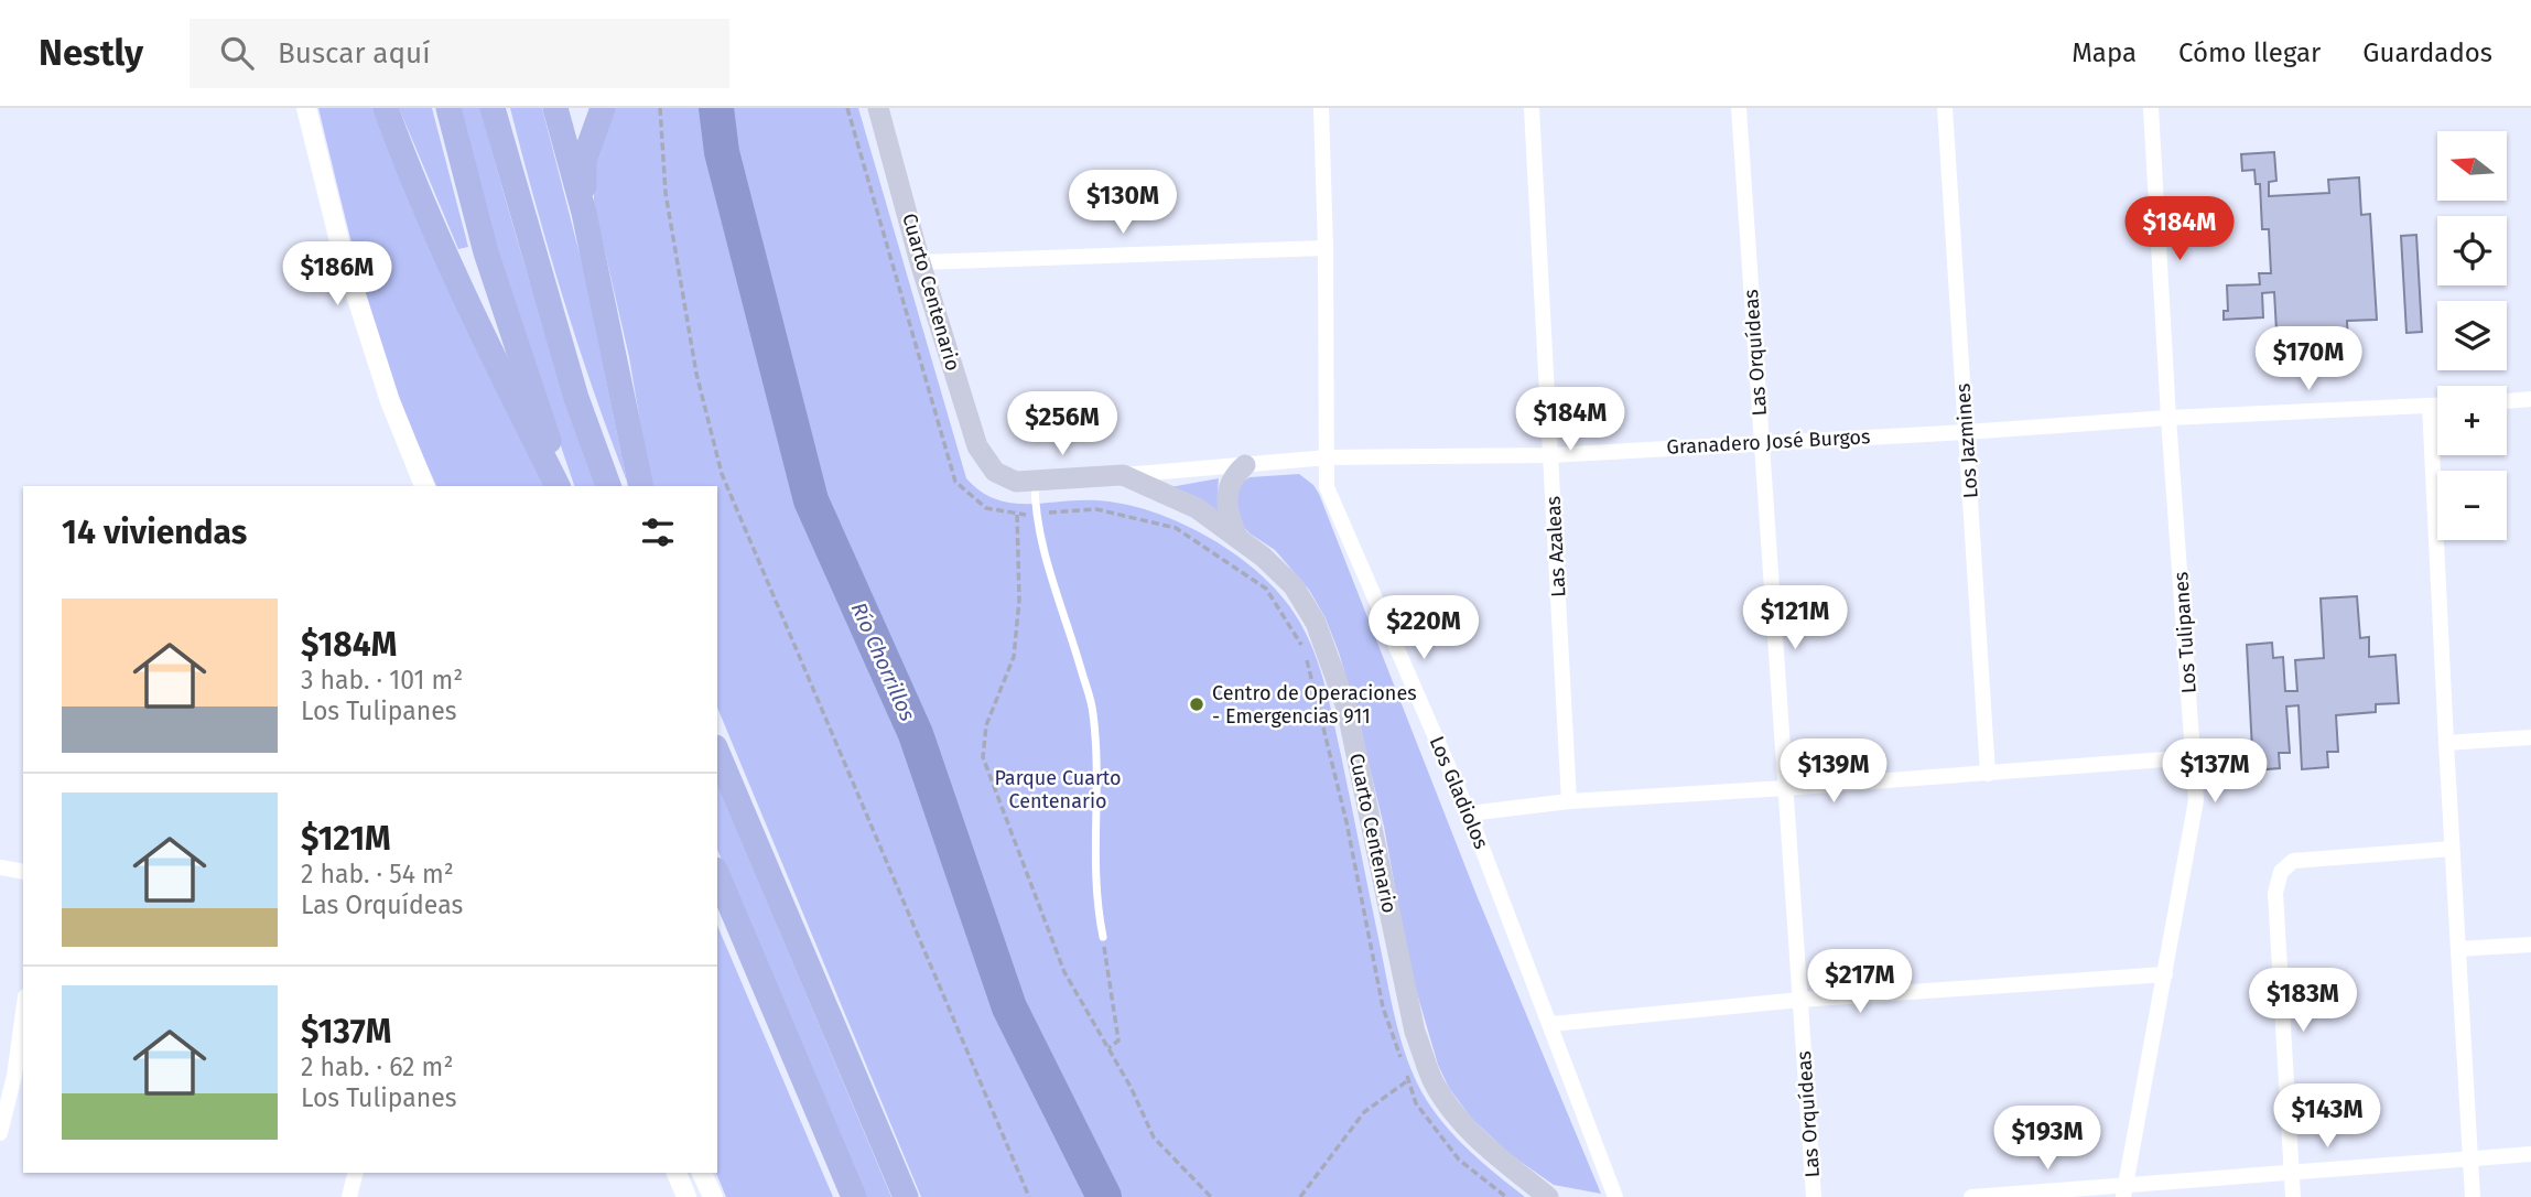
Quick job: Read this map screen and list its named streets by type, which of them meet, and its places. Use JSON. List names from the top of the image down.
{
  "streets": {
    "main road": ["Cuarto Centenario", "Granadero José Burgos"],
    "street": [
      "Las Orquídeas",
      "Los Jazmines",
      "Las Azaleas",
      "Los Tulipanes",
      "Los Gladiolos"
    ]
  },
  "crossings": [
    ["Cuarto Centenario", "Granadero José Burgos"],
    ["Las Orquídeas", "Granadero José Burgos"],
    ["Los Jazmines", "Granadero José Burgos"],
    ["Granadero José Burgos", "Las Azaleas"],
    ["Granadero José Burgos", "Los Tulipanes"],
    ["Granadero José Burgos", "Los Gladiolos"]
  ],
  "water": ["Río Chorrillos"],
  "parks": ["Parque Cuarto Centenario"],
  "places": ["Centro de Operaciones - Emergencias 911"],
  "north": "left",
  "page": {
    "header": "Nestly",
    "search": "Buscar aquí",
    "nav": ["Mapa", "Cómo llegar", "Guardados"],
    "map_buttons": ["+", "−"],
    "price": [
      "$130M",
      "$184M",
      "$186M",
      "$170M",
      "$184M",
      "$256M",
      "$121M",
      "$220M",
      "$139M",
      "$137M",
      "$217M",
      "$183M",
      "$143M",
      "$193M"
    ],
    "heading": "14 viviendas",
    "list": [
      {
        "name": "$184M",
        "note": "3 hab. · 101 m² · Los Tulipanes"
      },
      {
        "name": "$121M",
        "note": "2 hab. · 54 m² · Las Orquídeas"
      },
      {
        "name": "$137M",
        "note": "2 hab. · 62 m² · Los Tulipanes"
      }
    ]
  }
}
